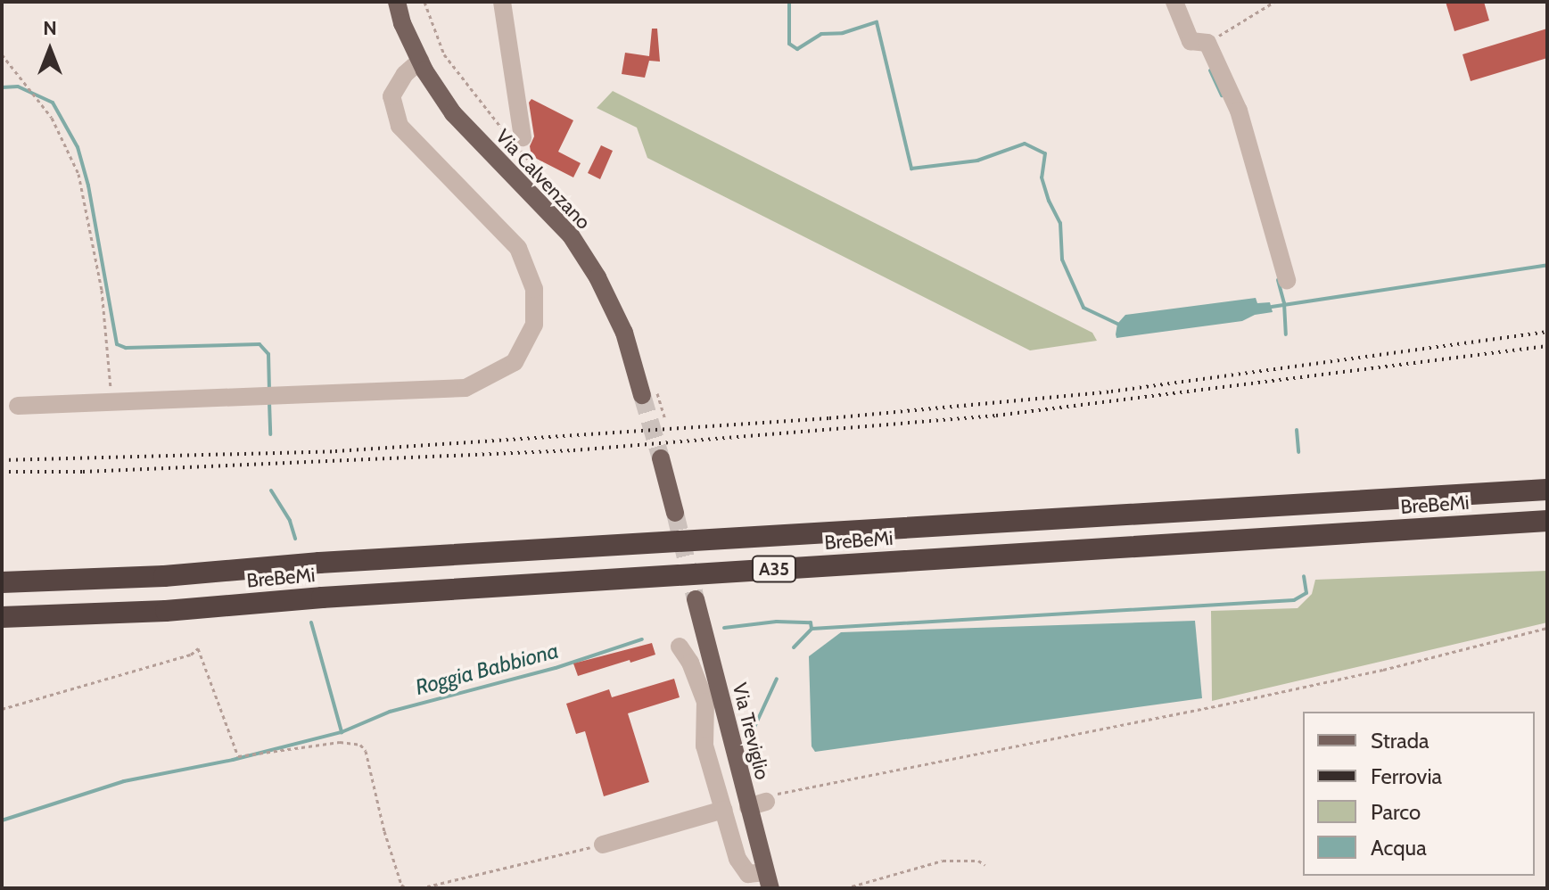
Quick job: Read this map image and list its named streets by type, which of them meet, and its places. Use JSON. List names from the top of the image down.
{
  "streets": {
    "highway": ["BreBeMi", "A35"],
    "main road": ["Via Calvenzano", "Via Treviglio"]
  },
  "water": ["Roggia Babbiona"],
  "legend": [
    "Strada",
    "Ferrovia",
    "Parco",
    "Acqua"
  ],
  "north": "top"
}
